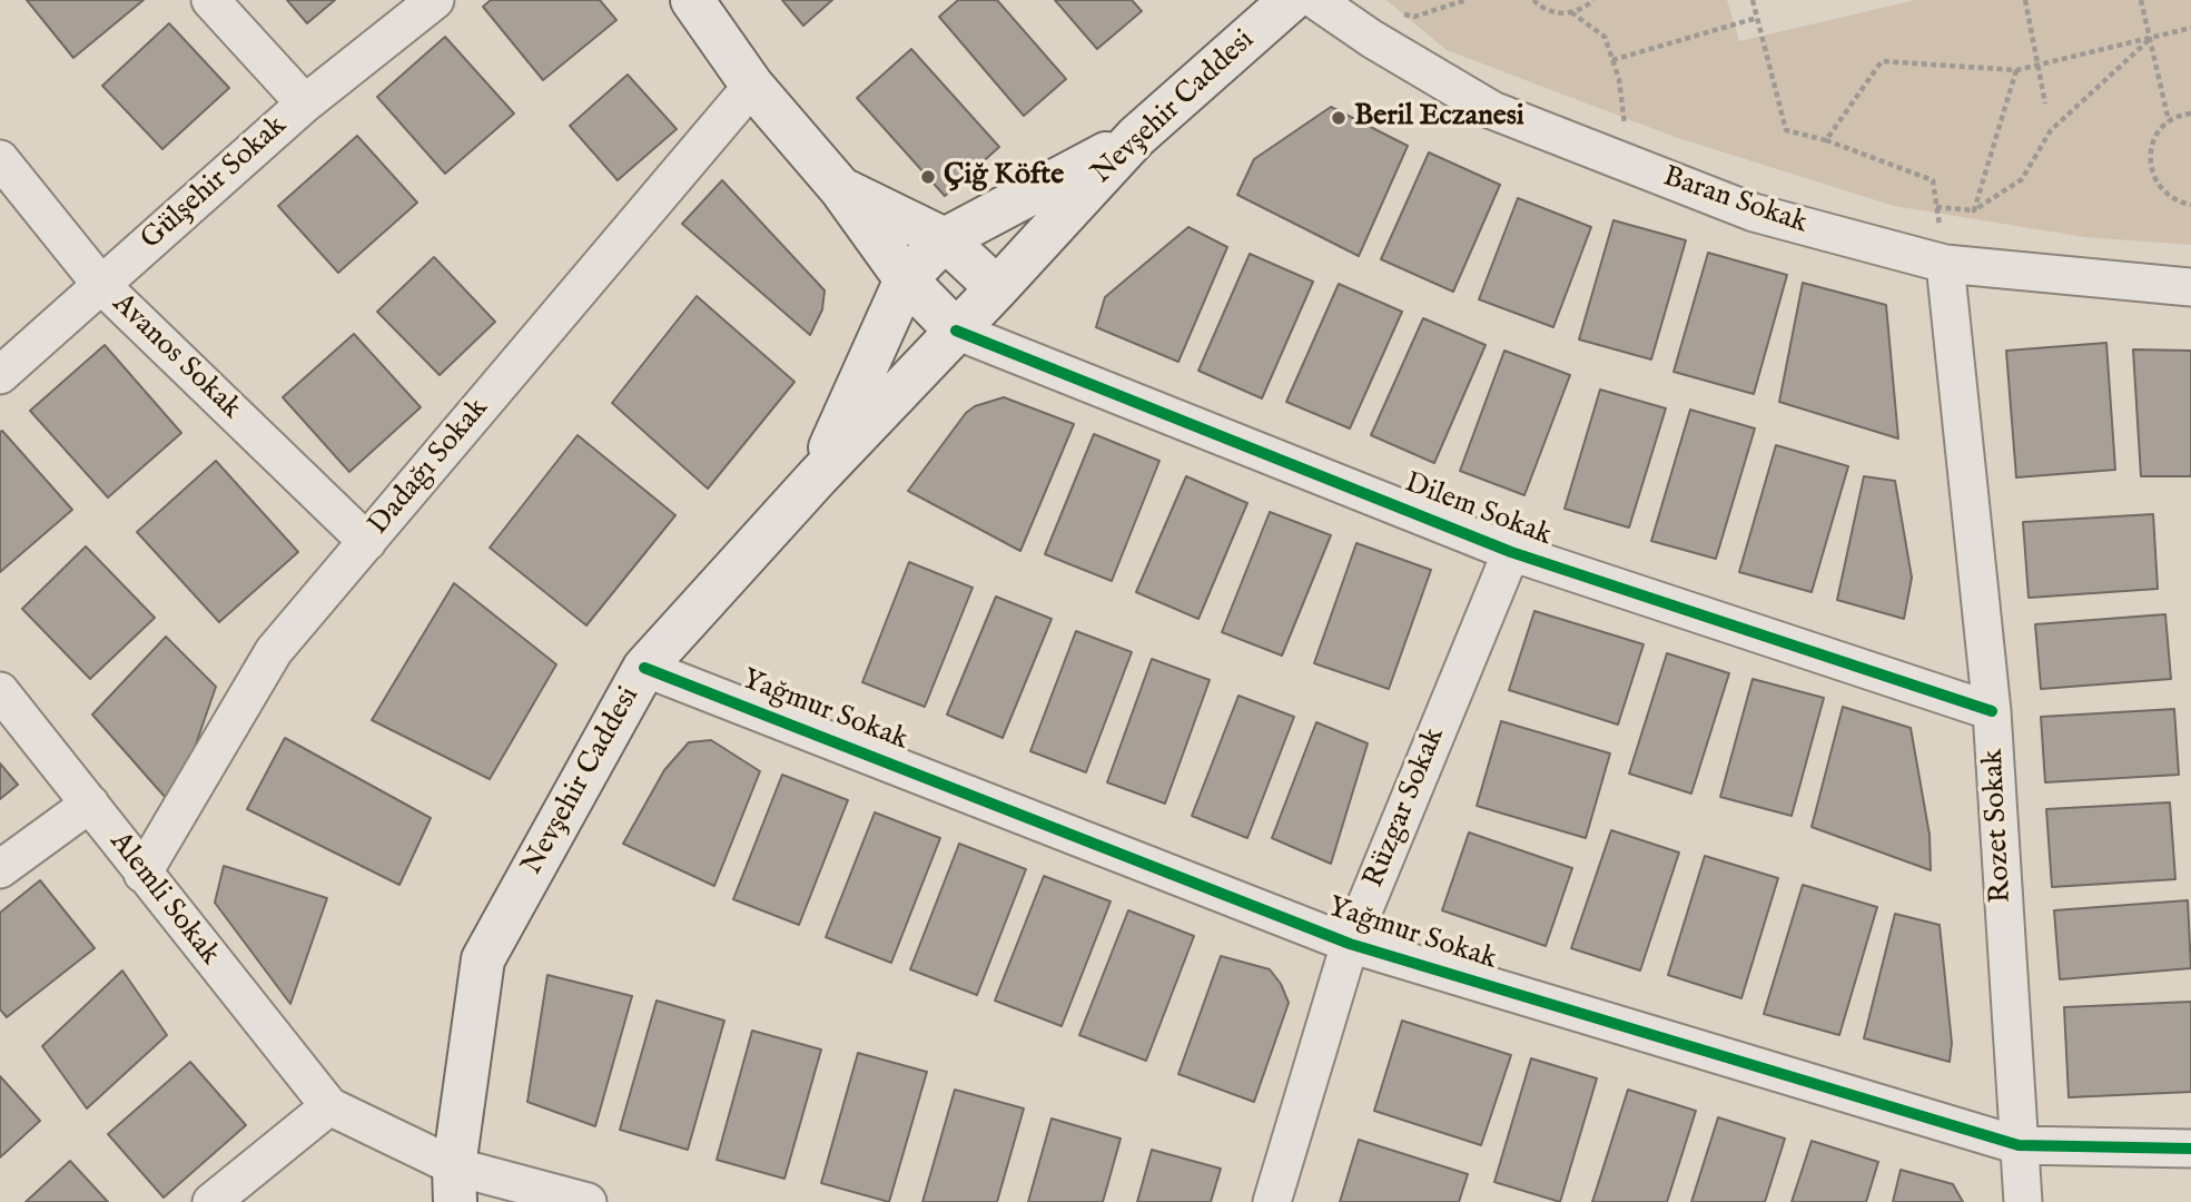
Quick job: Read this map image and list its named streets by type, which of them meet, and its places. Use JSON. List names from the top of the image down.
{
  "streets": {
    "main road": ["Nevşehir Caddesi"],
    "street": [
      "Gülşehir Sokak",
      "Baran Sokak",
      "Avanos Sokak",
      "Dadağı Sokak",
      "Dilem Sokak",
      "Yağmur Sokak",
      "Rüzgar Sokak",
      "Rozet Sokak",
      "Alemli Sokak"
    ]
  },
  "crossings": [
    ["Nevşehir Caddesi", "Dilem Sokak"],
    ["Nevşehir Caddesi", "Yağmur Sokak"],
    ["Gülşehir Sokak", "Avanos Sokak"],
    ["Baran Sokak", "Rozet Sokak"],
    ["Avanos Sokak", "Dadağı Sokak"],
    ["Dadağı Sokak", "Alemli Sokak"],
    ["Dilem Sokak", "Rüzgar Sokak"],
    ["Dilem Sokak", "Rozet Sokak"],
    ["Yağmur Sokak", "Rüzgar Sokak"],
    ["Yağmur Sokak", "Rozet Sokak"]
  ],
  "places": ["Beril Eczanesi", "Çiğ Köfte"]
}
